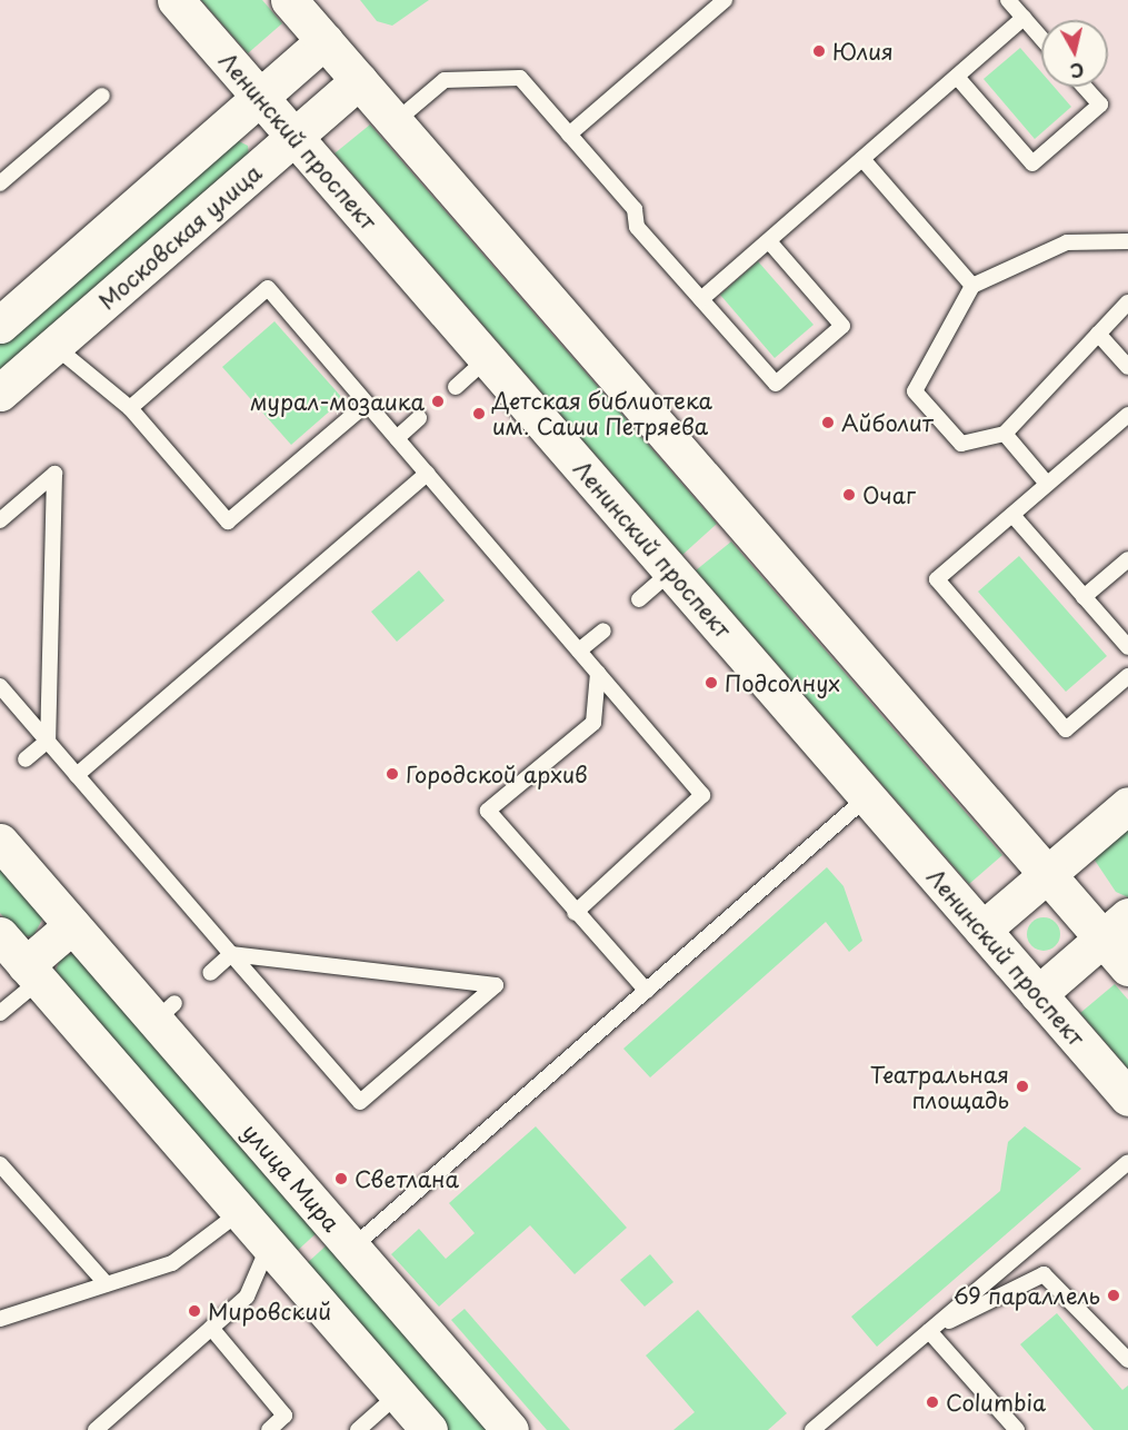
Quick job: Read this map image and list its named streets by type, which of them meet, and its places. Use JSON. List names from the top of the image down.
{
  "streets": {
    "main road": ["Ленинский проспект", "Московская улица", "улица Мира"]
  },
  "crossings": [
    ["Ленинский проспект", "Московская улица"]
  ],
  "places": [
    "Юлия",
    "мурал-мозаика",
    "Детская библиотека им. Саши Петряева",
    "Айболит",
    "Очаг",
    "Подсолнух",
    "Городской архив",
    "Театральная площадь",
    "Светлана",
    "69 параллель",
    "Мировский",
    "Columbia"
  ],
  "north": "bottom"
}
